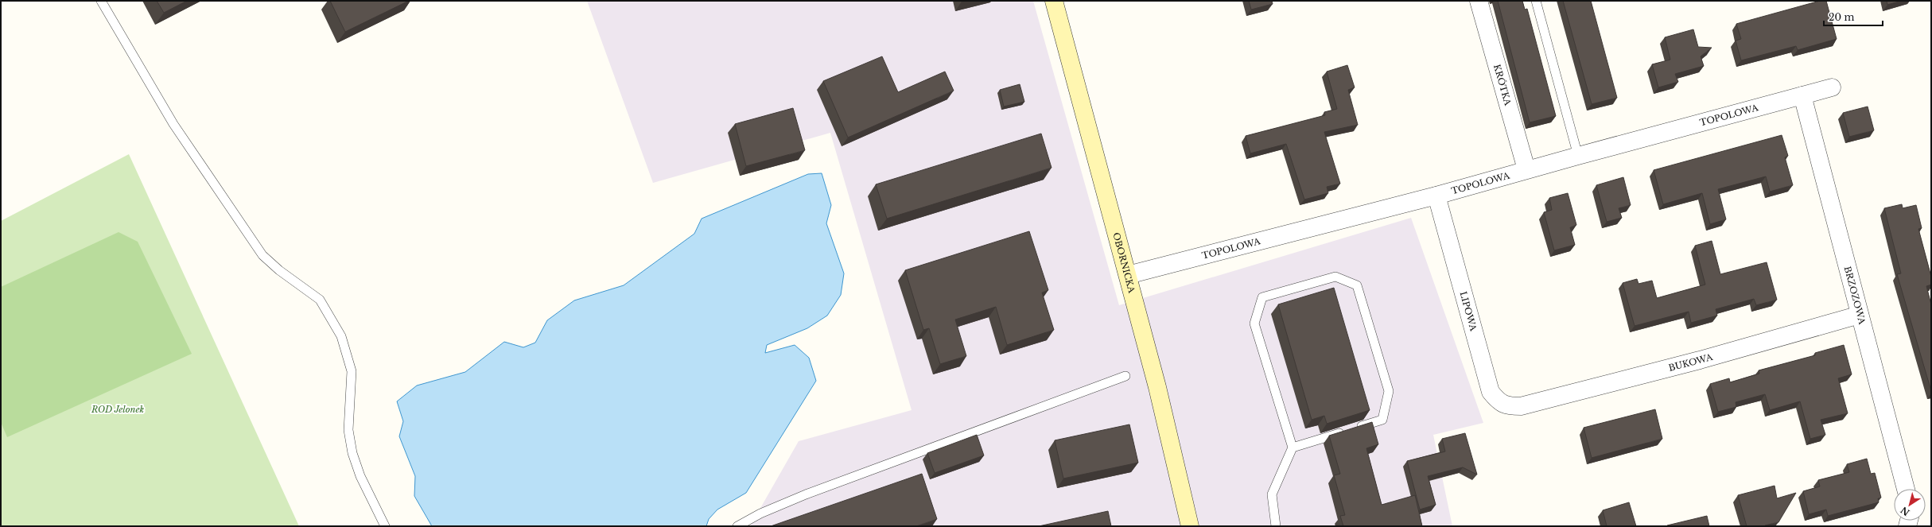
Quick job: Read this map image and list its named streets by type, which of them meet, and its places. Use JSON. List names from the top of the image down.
{
  "streets": {
    "main road": ["OBORNICKA"],
    "street": [
      "KRÓTKA",
      "TOPOLOWA",
      "BRZOZOWA",
      "LIPOWA",
      "BUKOWA"
    ]
  },
  "crossings": [
    ["KRÓTKA", "TOPOLOWA"],
    ["TOPOLOWA", "OBORNICKA"],
    ["TOPOLOWA", "BRZOZOWA"],
    ["TOPOLOWA", "LIPOWA"],
    ["BRZOZOWA", "BUKOWA"],
    ["LIPOWA", "BUKOWA"]
  ],
  "parks": ["ROD Jelonek"],
  "scale_bar": "20 m",
  "north": "bottom left"
}
